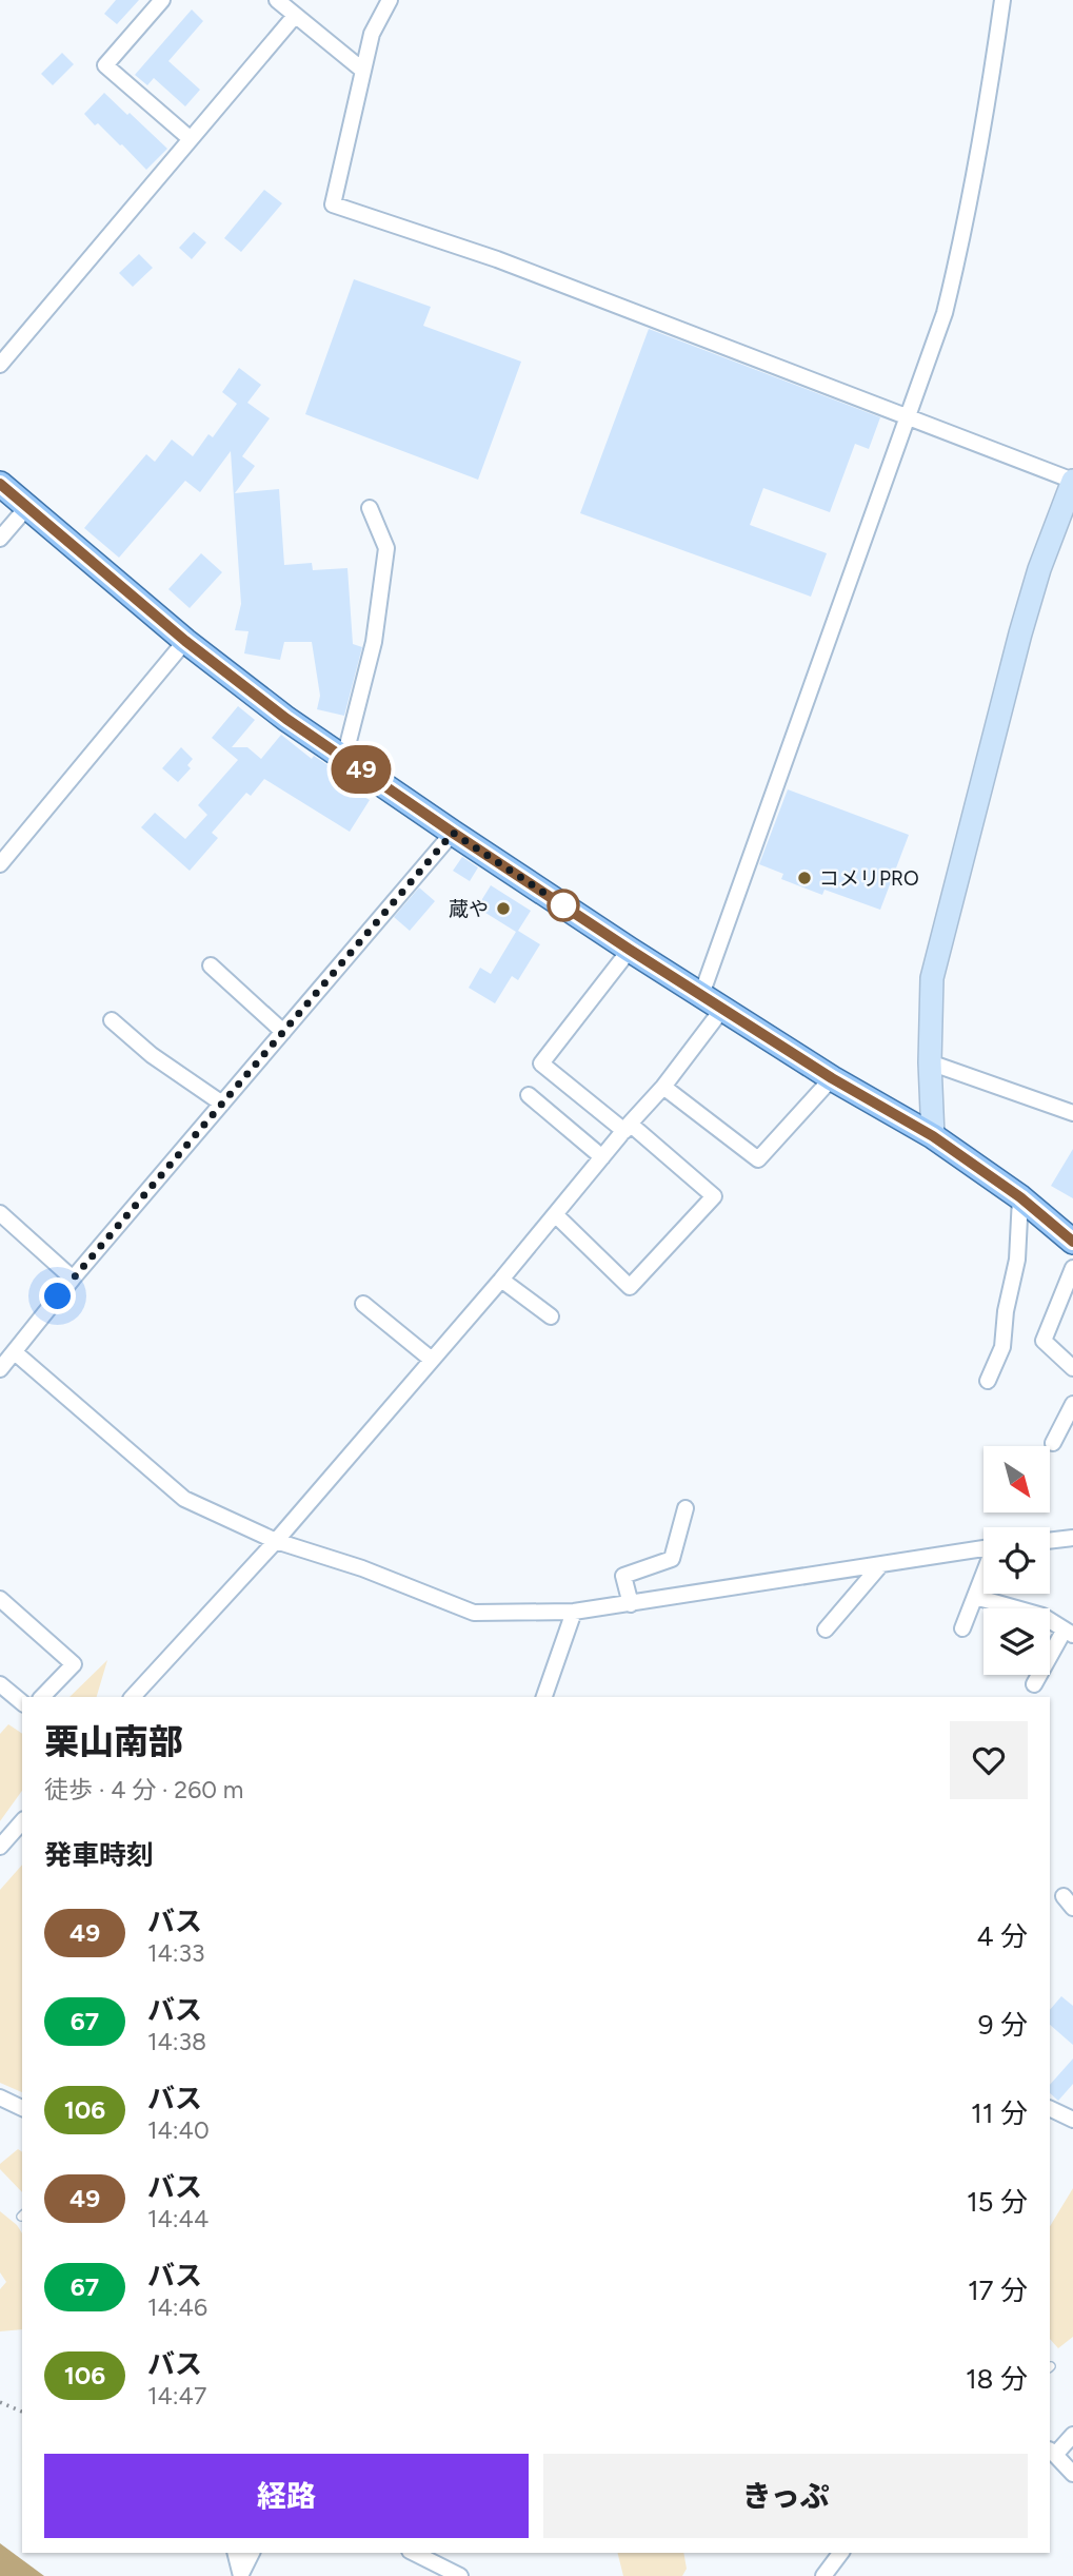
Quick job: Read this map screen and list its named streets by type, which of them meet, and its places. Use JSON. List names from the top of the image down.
{
  "places": ["コメリPRO", "蔵や"],
  "lines": ["bus line 49"],
  "north": "bottom right",
  "page": {
    "on_map": "49",
    "heading": [
      ["栗山南部", "徒歩 · 4 分 · 260 m"],
      "発車時刻"
    ],
    "list": [
      {
        "mark": "49",
        "name": "バス",
        "note": "14:33",
        "value": "4 分"
      },
      {
        "mark": "67",
        "name": "バス",
        "note": "14:38",
        "value": "9 分"
      },
      {
        "mark": "106",
        "name": "バス",
        "note": "14:40",
        "value": "11 分"
      },
      {
        "mark": "49",
        "name": "バス",
        "note": "14:44",
        "value": "15 分"
      },
      {
        "mark": "67",
        "name": "バス",
        "note": "14:46",
        "value": "17 分"
      },
      {
        "mark": "106",
        "name": "バス",
        "note": "14:47",
        "value": "18 分"
      }
    ],
    "buttons": ["経路", "きっぷ"]
  }
}
